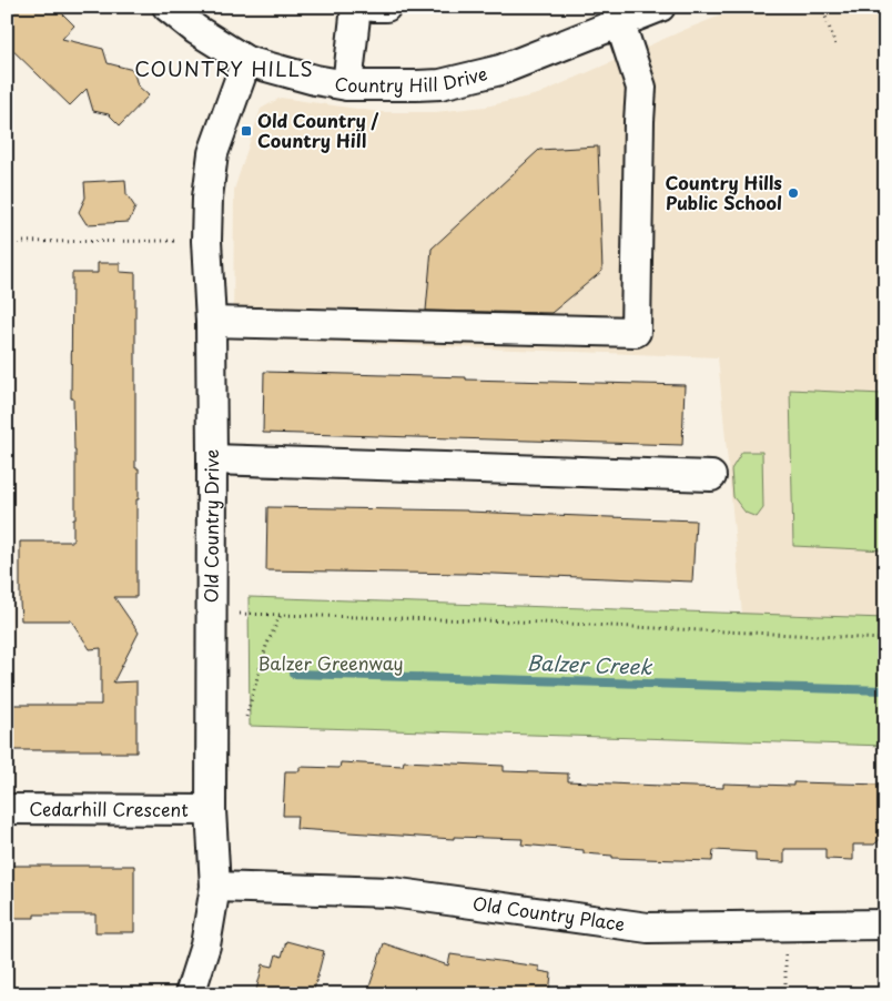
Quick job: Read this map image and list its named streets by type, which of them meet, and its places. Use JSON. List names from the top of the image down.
{
  "streets": {
    "street": [
      "Country Hill Drive",
      "Old Country Drive",
      "Cedarhill Crescent",
      "Old Country Place"
    ]
  },
  "crossings": [
    ["Country Hill Drive", "Old Country Drive"],
    ["Old Country Drive", "Cedarhill Crescent"],
    ["Old Country Drive", "Old Country Place"]
  ],
  "districts": ["COUNTRY HILLS"],
  "water": ["Balzer Creek"],
  "parks": ["Balzer Greenway"],
  "places": {
    "transit": ["Old Country / Country Hill"],
    "other": ["Country Hills Public School"]
  }
}
